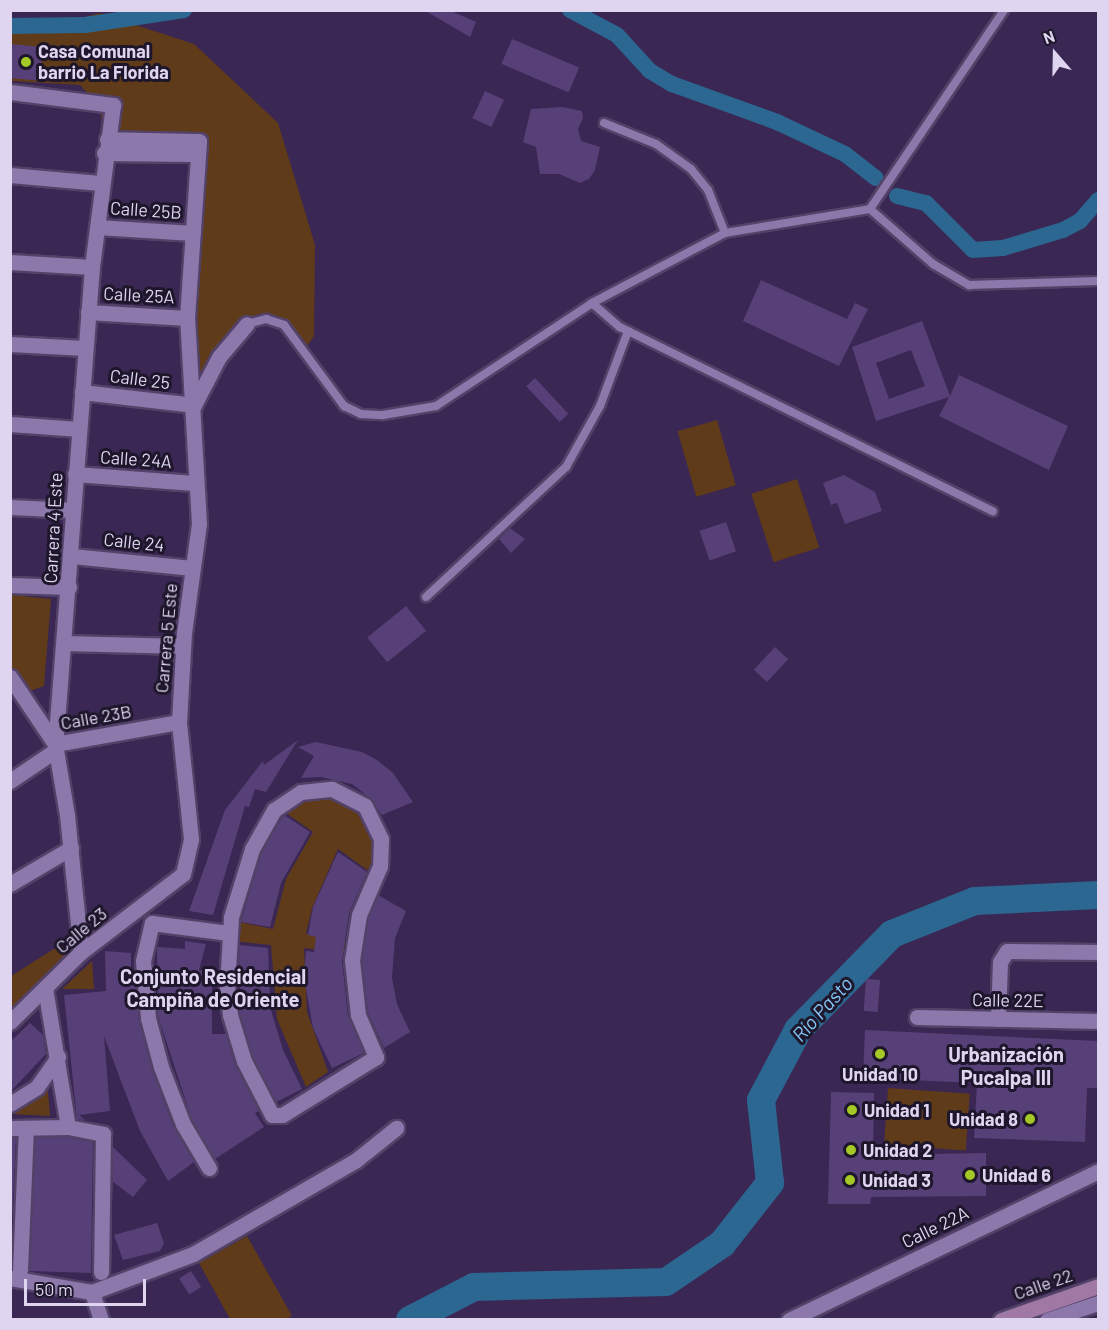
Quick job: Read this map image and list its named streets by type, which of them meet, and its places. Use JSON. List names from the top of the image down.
{
  "streets": {
    "main road": ["Calle 22"],
    "street": [
      "Calle 25B",
      "Calle 25A",
      "Calle 25",
      "Calle 24A",
      "Carrera 4 Este",
      "Calle 24",
      "Carrera 5 Este",
      "Calle 23B",
      "Calle 23",
      "Calle 22E",
      "Calle 22A"
    ]
  },
  "crossings": [
    ["Calle 25B", "Carrera 4 Este"],
    ["Calle 25B", "Carrera 5 Este"],
    ["Calle 25A", "Carrera 4 Este"],
    ["Calle 25A", "Carrera 5 Este"],
    ["Calle 25", "Carrera 4 Este"],
    ["Calle 25", "Carrera 5 Este"],
    ["Calle 24A", "Carrera 4 Este"],
    ["Calle 24A", "Carrera 5 Este"],
    ["Carrera 4 Este", "Calle 24"],
    ["Carrera 4 Este", "Carrera 5 Este"],
    ["Carrera 4 Este", "Calle 23B"],
    ["Carrera 4 Este", "Calle 23"],
    ["Calle 24", "Carrera 5 Este"],
    ["Carrera 5 Este", "Calle 23B"],
    ["Carrera 5 Este", "Calle 23"]
  ],
  "districts": ["Conjunto Residencial Campiña de Oriente", "Urbanización Pucalpa III"],
  "water": ["Río Pasto"],
  "places": [
    "Casa Comunal barrio La Florida",
    "Unidad 10",
    "Unidad 1",
    "Unidad 8",
    "Unidad 2",
    "Unidad 6",
    "Unidad 3"
  ],
  "scale_bar": "50 m",
  "north": "top"
}
